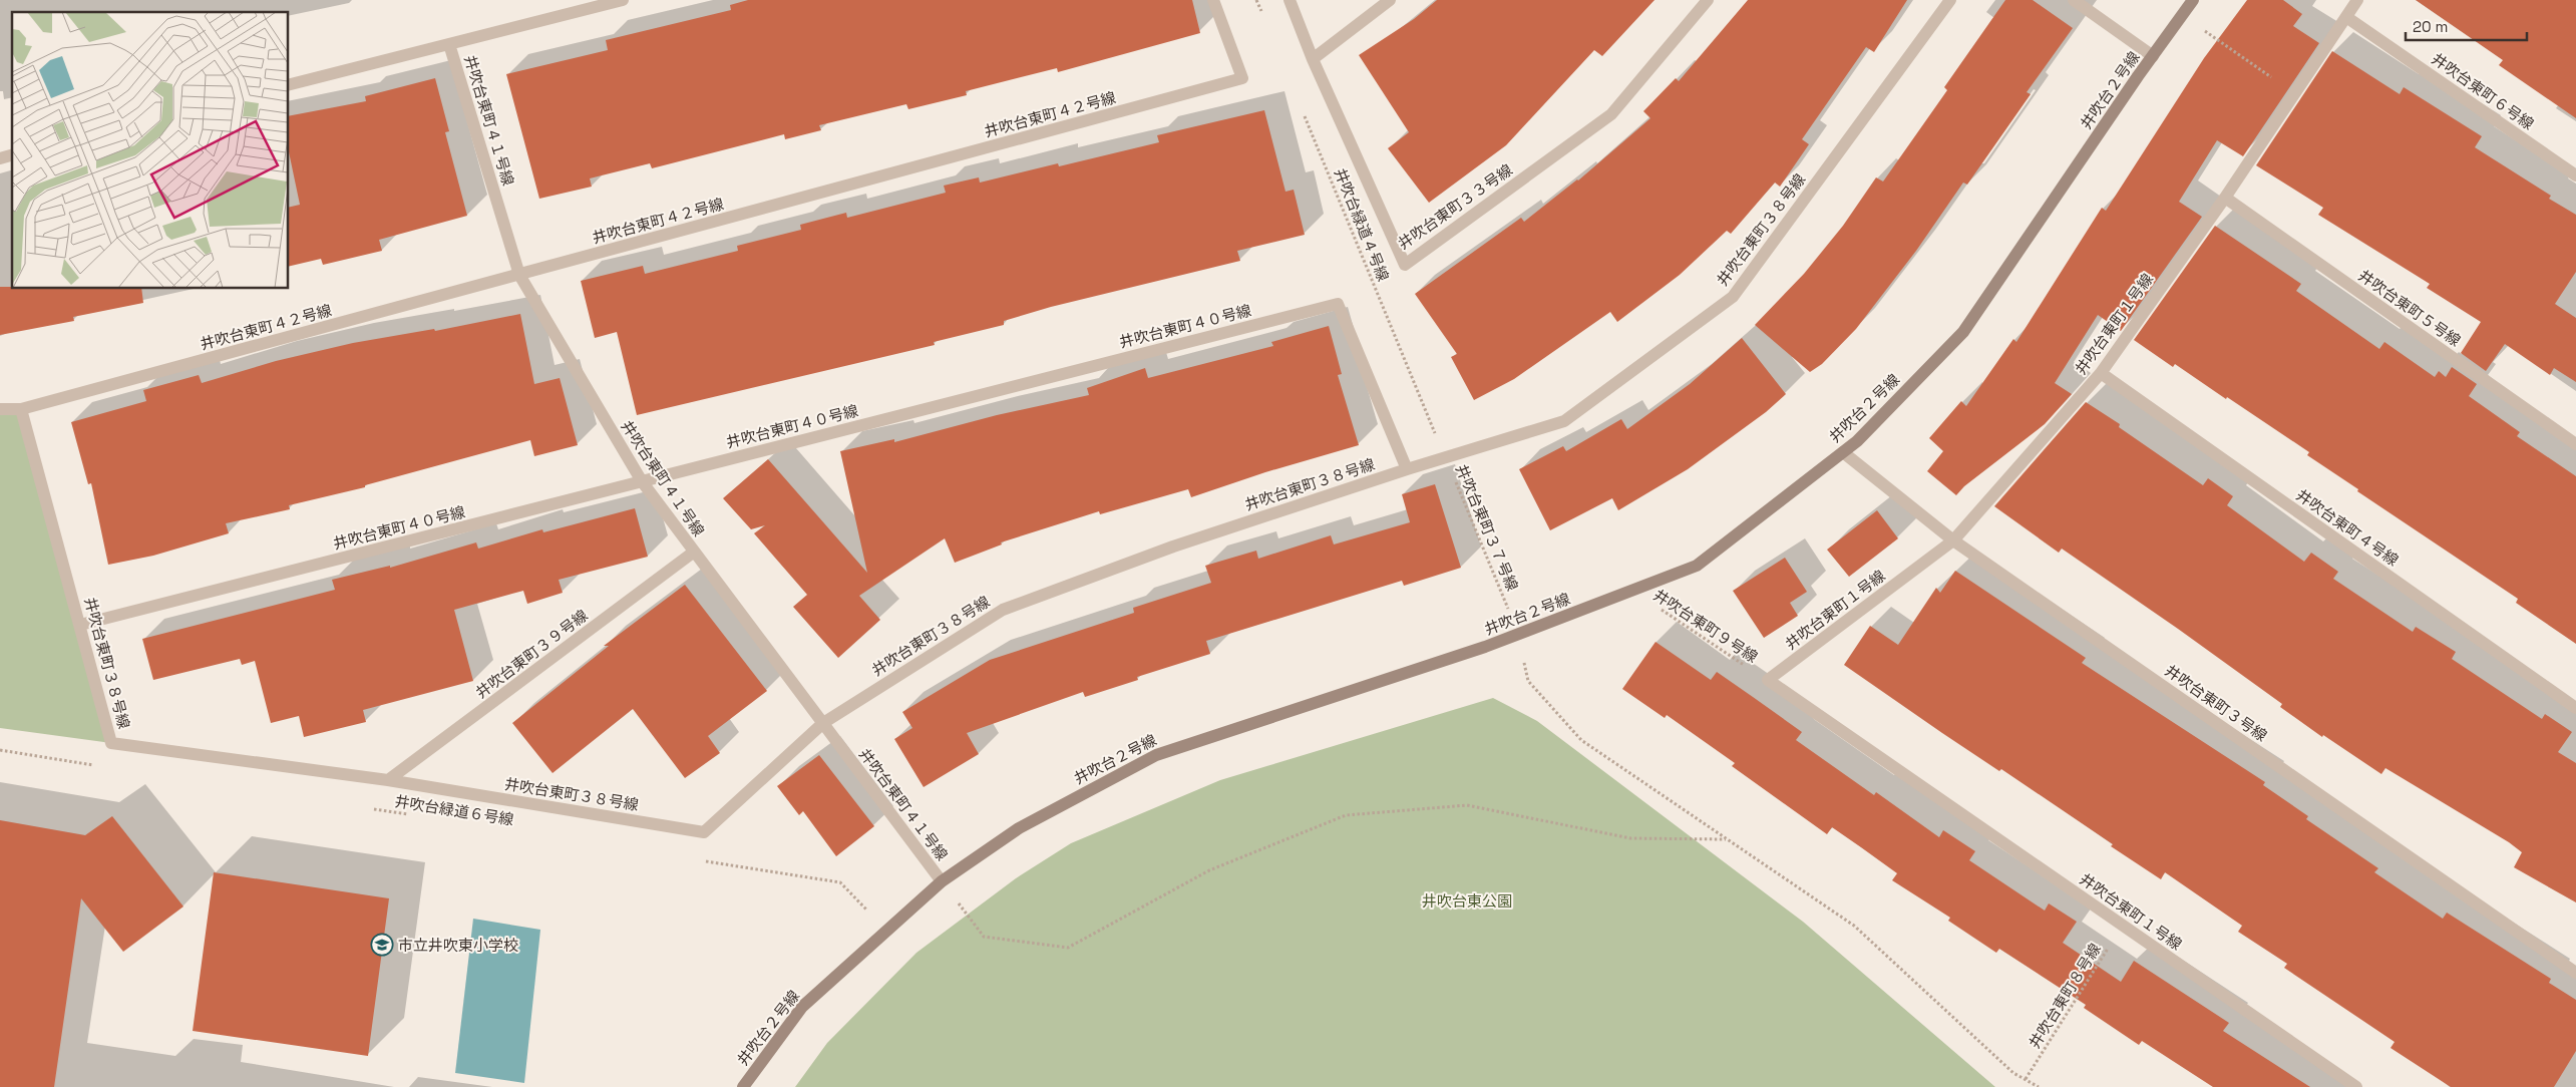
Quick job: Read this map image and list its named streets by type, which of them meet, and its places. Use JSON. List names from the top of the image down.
{
  "streets": {
    "street": [
      "井吹台２号線",
      "井吹台東町６号線",
      "井吹台東町４２号線",
      "井吹台東町４１号線",
      "井吹台東町３３号線",
      "井吹台東町３８号線",
      "井吹台東町５号線",
      "井吹台東町１号線",
      "井吹台東町４０号線",
      "井吹台東町４号線",
      "井吹台東町３９号線",
      "井吹台東町３号線"
    ],
    "path": [
      "井吹台緑道４号線",
      "井吹台東町３７号線",
      "井吹台東町９号線",
      "井吹台緑道６号線",
      "井吹台東町８号線"
    ]
  },
  "crossings": [
    ["井吹台２号線", "井吹台東町４１号線"],
    ["井吹台２号線", "井吹台東町３７号線"],
    ["井吹台２号線", "井吹台東町９号線"],
    ["井吹台２号線", "井吹台東町３号線"],
    ["井吹台東町６号線", "井吹台東町１号線"],
    ["井吹台東町４２号線", "井吹台東町４１号線"],
    ["井吹台東町４２号線", "井吹台東町３８号線"],
    ["井吹台東町４１号線", "井吹台東町３８号線"],
    ["井吹台東町４１号線", "井吹台東町４０号線"],
    ["井吹台東町４１号線", "井吹台東町３９号線"],
    ["井吹台緑道４号線", "井吹台東町３８号線"],
    ["井吹台緑道４号線", "井吹台東町３７号線"],
    ["井吹台東町３８号線", "井吹台東町４０号線"],
    ["井吹台東町３８号線", "井吹台東町３７号線"],
    ["井吹台東町３８号線", "井吹台東町３９号線"],
    ["井吹台東町５号線", "井吹台東町１号線"],
    ["井吹台東町１号線", "井吹台東町４号線"],
    ["井吹台東町１号線", "井吹台東町９号線"],
    ["井吹台東町１号線", "井吹台東町３号線"],
    ["井吹台東町１号線", "井吹台東町８号線"],
    ["井吹台東町３７号線", "井吹台東町８号線"]
  ],
  "parks": ["井吹台東公園"],
  "places": {
    "school or university": ["市立井吹東小学校"]
  },
  "scale_bar": "20 m"
}
